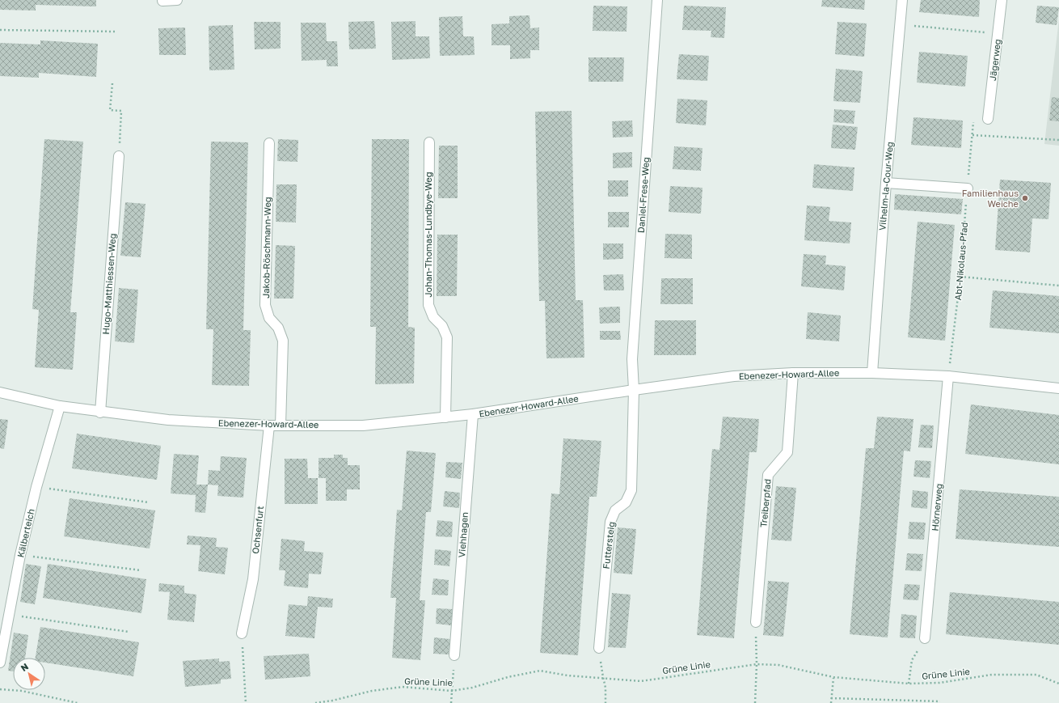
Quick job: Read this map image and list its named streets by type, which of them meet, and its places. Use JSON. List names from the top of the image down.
{
  "streets": {
    "street": [
      "Jägerweg",
      "Vilhelm-la-Cour-Weg",
      "Daniel-Frese-Weg",
      "Johan-Thomas-Lundbye-Weg",
      "Jakob-Röschmann-Weg",
      "Hugo-Matthiessen-Weg",
      "Ebenezer-Howard-Allee",
      "Treiberpfad",
      "Hörnerweg",
      "Ochsenfurt",
      "Kälberteich",
      "Viehhagen",
      "Futtersteig"
    ],
    "path": ["Abt-Nikolaus-Pfad", "Grüne Linie"]
  },
  "crossings": [
    ["Jägerweg", "Abt-Nikolaus-Pfad"],
    ["Vilhelm-la-Cour-Weg", "Ebenezer-Howard-Allee"],
    ["Daniel-Frese-Weg", "Ebenezer-Howard-Allee"],
    ["Daniel-Frese-Weg", "Futtersteig"],
    ["Johan-Thomas-Lundbye-Weg", "Ebenezer-Howard-Allee"],
    ["Jakob-Röschmann-Weg", "Ebenezer-Howard-Allee"],
    ["Abt-Nikolaus-Pfad", "Ebenezer-Howard-Allee"],
    ["Abt-Nikolaus-Pfad", "Hörnerweg"],
    ["Hugo-Matthiessen-Weg", "Ebenezer-Howard-Allee"],
    ["Ebenezer-Howard-Allee", "Treiberpfad"],
    ["Ebenezer-Howard-Allee", "Hörnerweg"],
    ["Ebenezer-Howard-Allee", "Ochsenfurt"],
    ["Ebenezer-Howard-Allee", "Kälberteich"],
    ["Ebenezer-Howard-Allee", "Viehhagen"],
    ["Ebenezer-Howard-Allee", "Futtersteig"]
  ],
  "places": ["Familienhaus Weiche"],
  "north": "top left"
}
